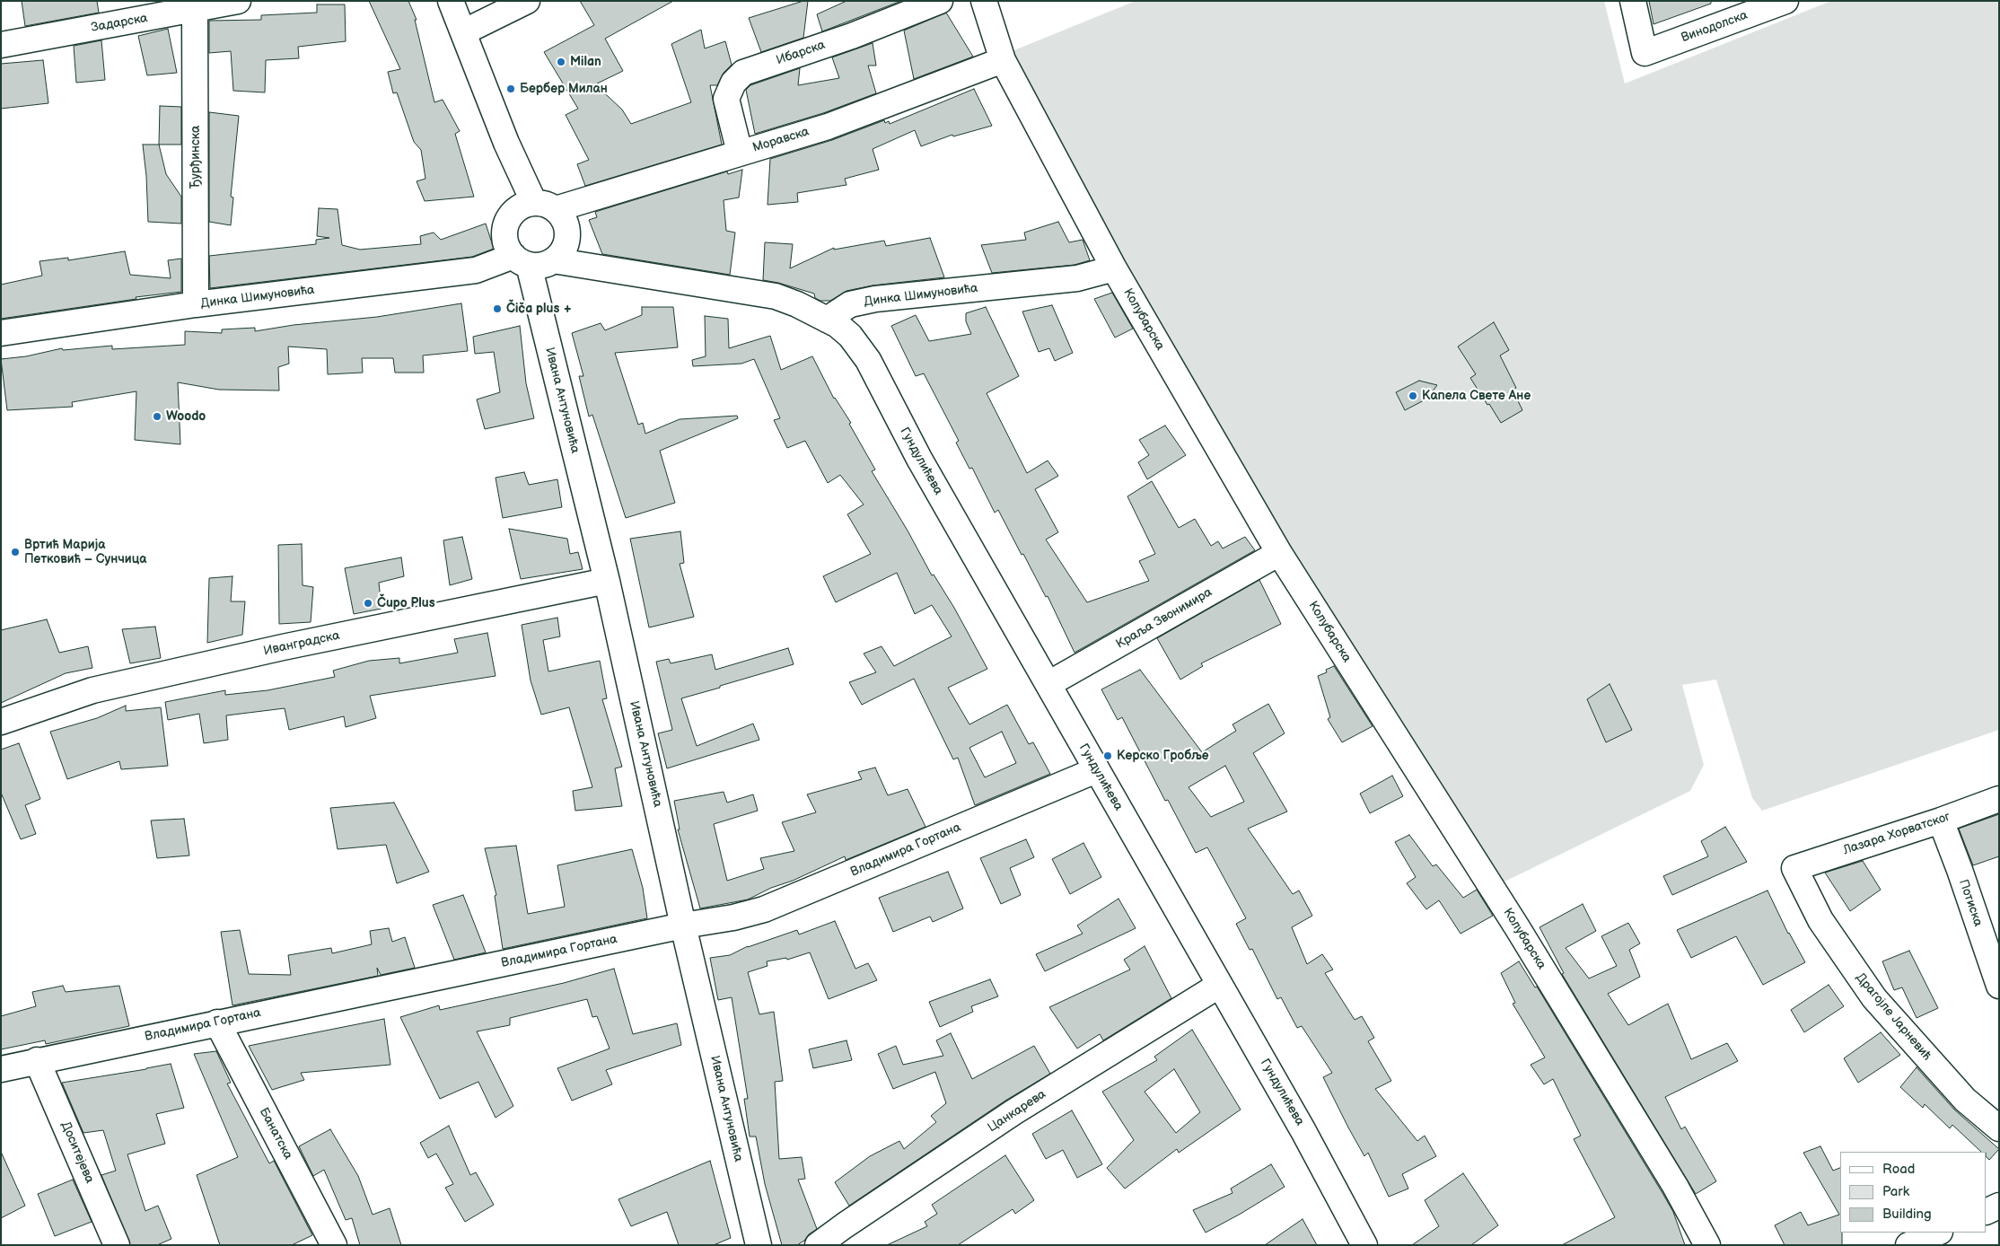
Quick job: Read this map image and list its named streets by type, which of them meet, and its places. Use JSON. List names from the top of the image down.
{
  "streets": {
    "street": [
      "Задарска",
      "Винодолска",
      "Ибарска",
      "Моравска",
      "Ђурђинска",
      "Динка Шимуновића",
      "Колубарска",
      "Ивана Антуновића",
      "Гундулићева",
      "Краља Звонимира",
      "Иванградска",
      "Лазара Хорватског",
      "Владимира Гортана",
      "Потиска",
      "Драгојле Јарневић",
      "Цанкарева",
      "Банатска",
      "Доситејева"
    ]
  },
  "crossings": [
    ["Задарска", "Ђурђинска"],
    ["Ибарска", "Моравска"],
    ["Моравска", "Динка Шимуновића"],
    ["Моравска", "Колубарска"],
    ["Моравска", "Ивана Антуновића"],
    ["Ђурђинска", "Динка Шимуновића"],
    ["Динка Шимуновића", "Колубарска"],
    ["Динка Шимуновића", "Ивана Антуновића"],
    ["Динка Шимуновића", "Гундулићева"],
    ["Колубарска", "Краља Звонимира"],
    ["Ивана Антуновића", "Иванградска"],
    ["Ивана Антуновића", "Владимира Гортана"],
    ["Гундулићева", "Краља Звонимира"],
    ["Гундулићева", "Владимира Гортана"],
    ["Гундулићева", "Цанкарева"],
    ["Лазара Хорватског", "Потиска"],
    ["Лазара Хорватског", "Драгојле Јарневић"],
    ["Владимира Гортана", "Банатска"],
    ["Владимира Гортана", "Доситејева"]
  ],
  "places": [
    "Milan",
    "Бербер Милан",
    "Čiča plus +",
    "Капела Свете Ане",
    "Woodo",
    "Вртић Марија Петковић – Сунчица",
    "Čupo Plus",
    "Керско Гробље"
  ],
  "legend": ["Road", "Park", "Building"]
}
